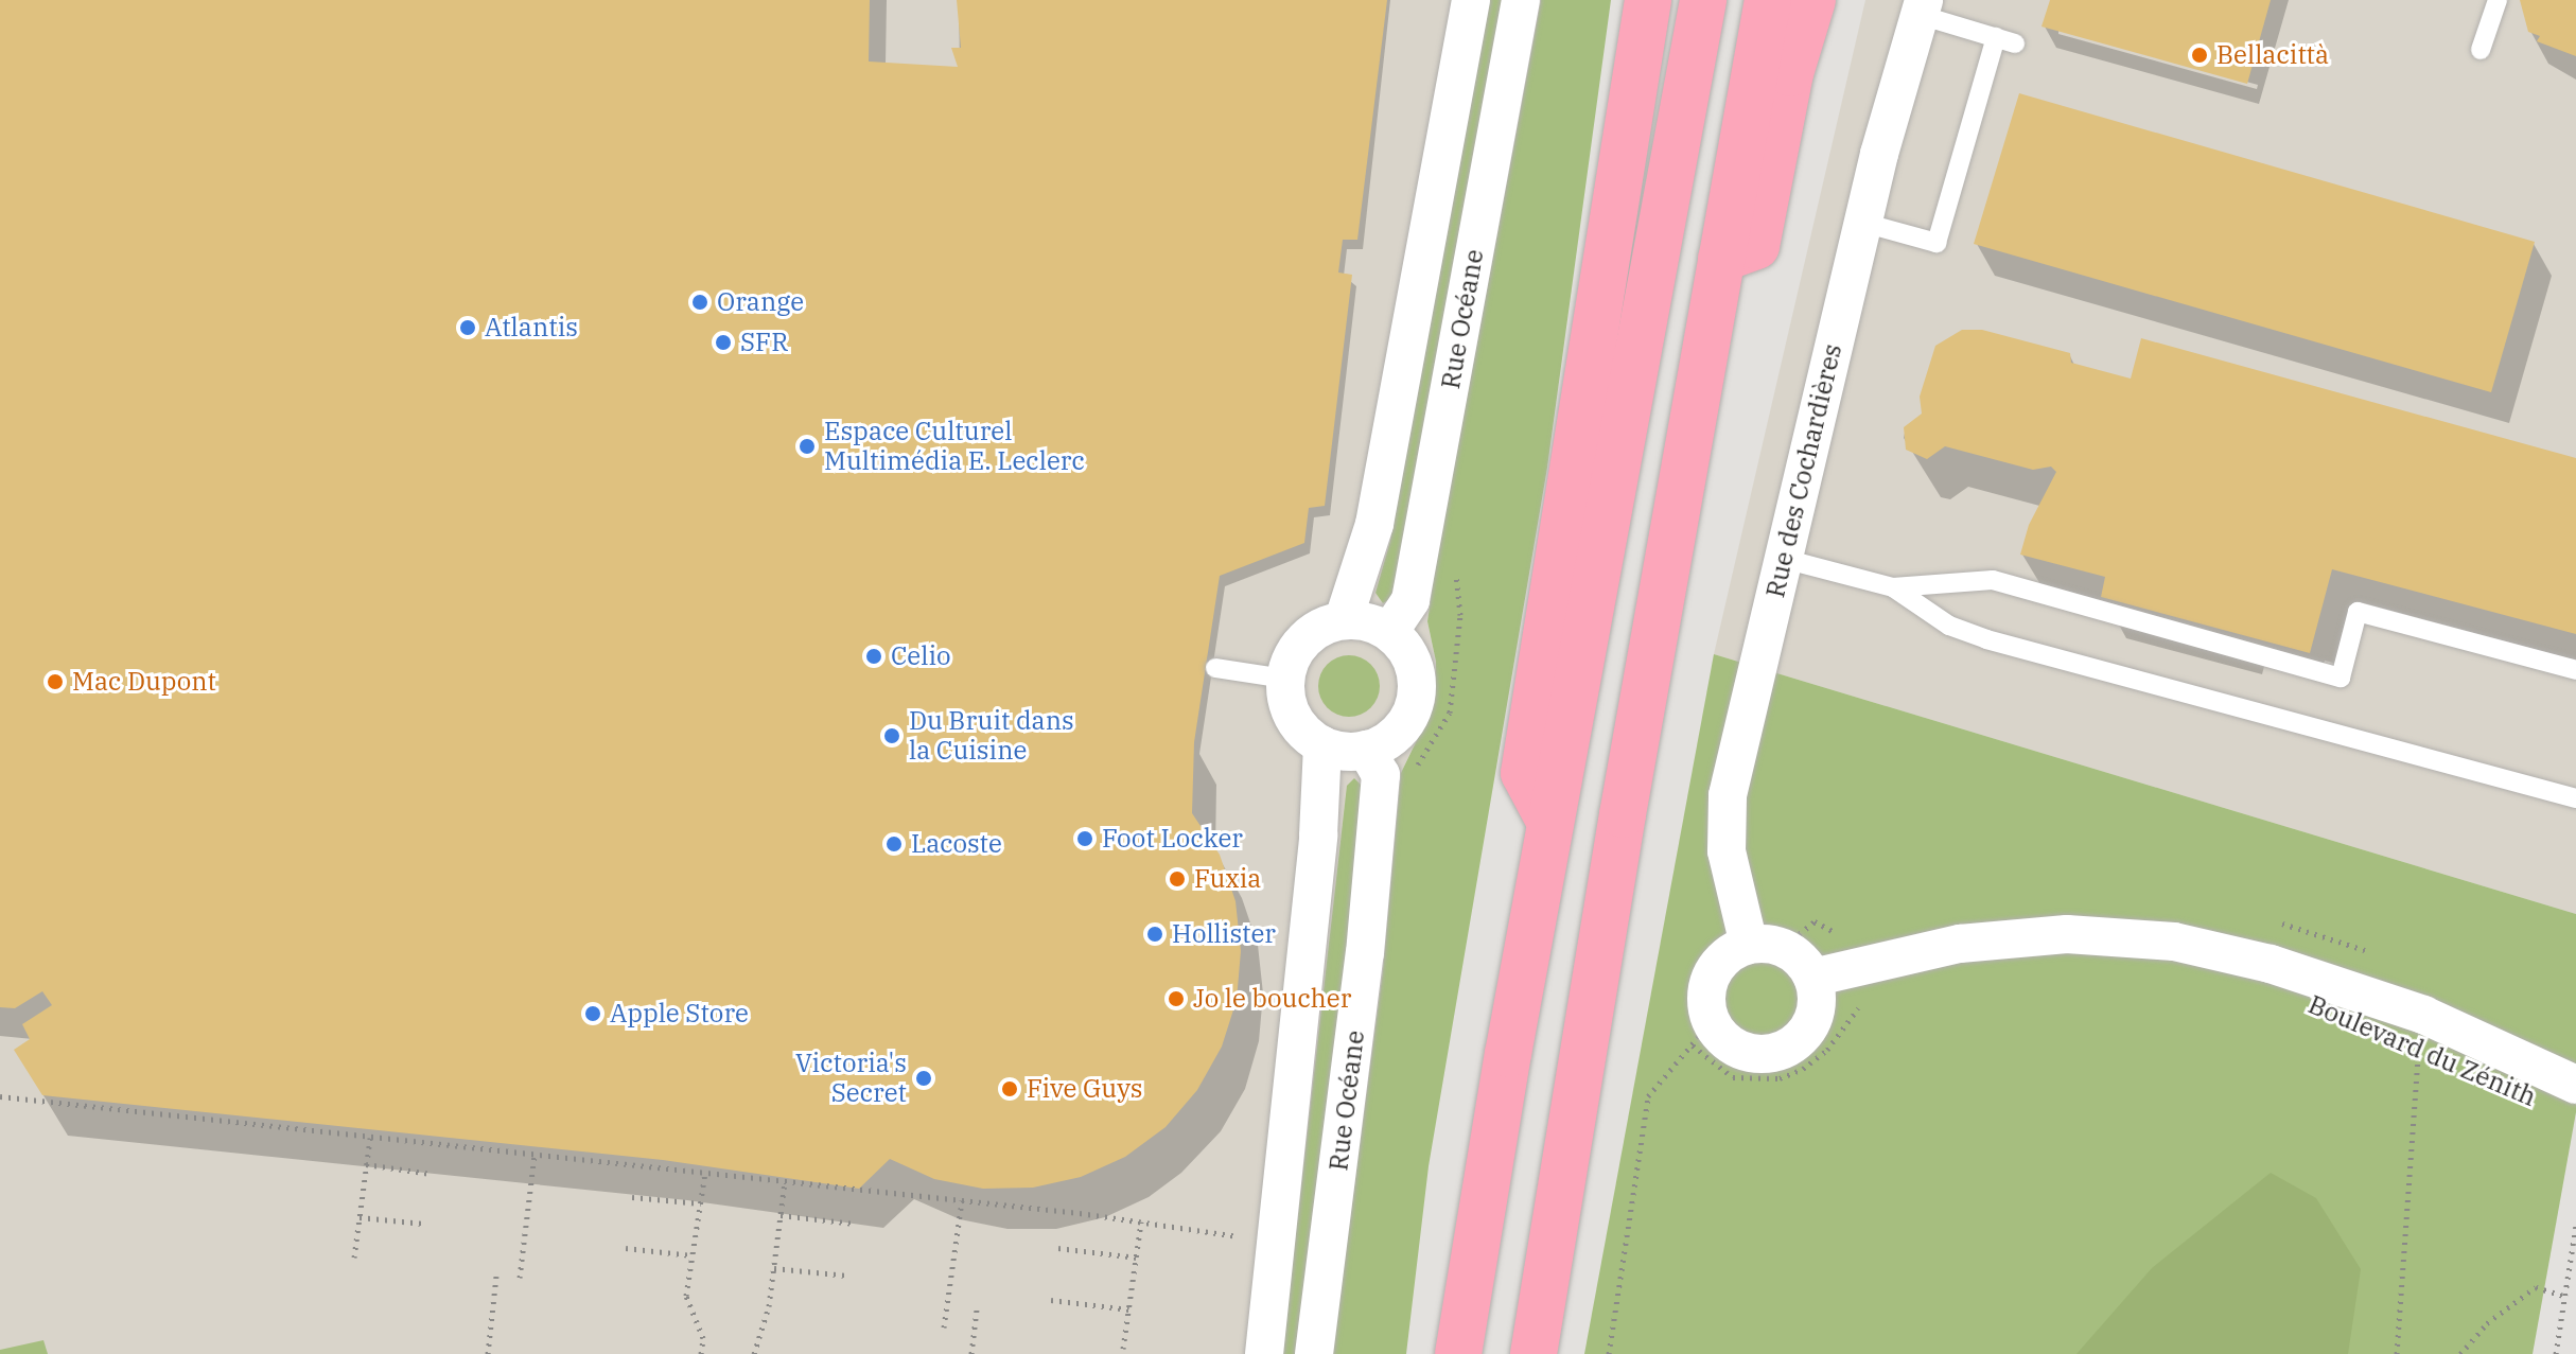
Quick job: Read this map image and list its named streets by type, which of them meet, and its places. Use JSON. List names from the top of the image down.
{
  "streets": {
    "street": ["Rue Océane", "Rue des Cochardières", "Boulevard du Zénith"]
  },
  "crossings": [
    ["Rue des Cochardières", "Boulevard du Zénith"]
  ],
  "places": [
    "Bellacittà",
    "Orange",
    "Atlantis",
    "SFR",
    "Espace Culturel Multimédia E. Leclerc",
    "Celio",
    "Mac Dupont",
    "Du Bruit dans la Cuisine",
    "Foot Locker",
    "Lacoste",
    "Fuxia",
    "Hollister",
    "Jo le boucher",
    "Apple Store",
    "Victoria's Secret",
    "Five Guys"
  ]
}
